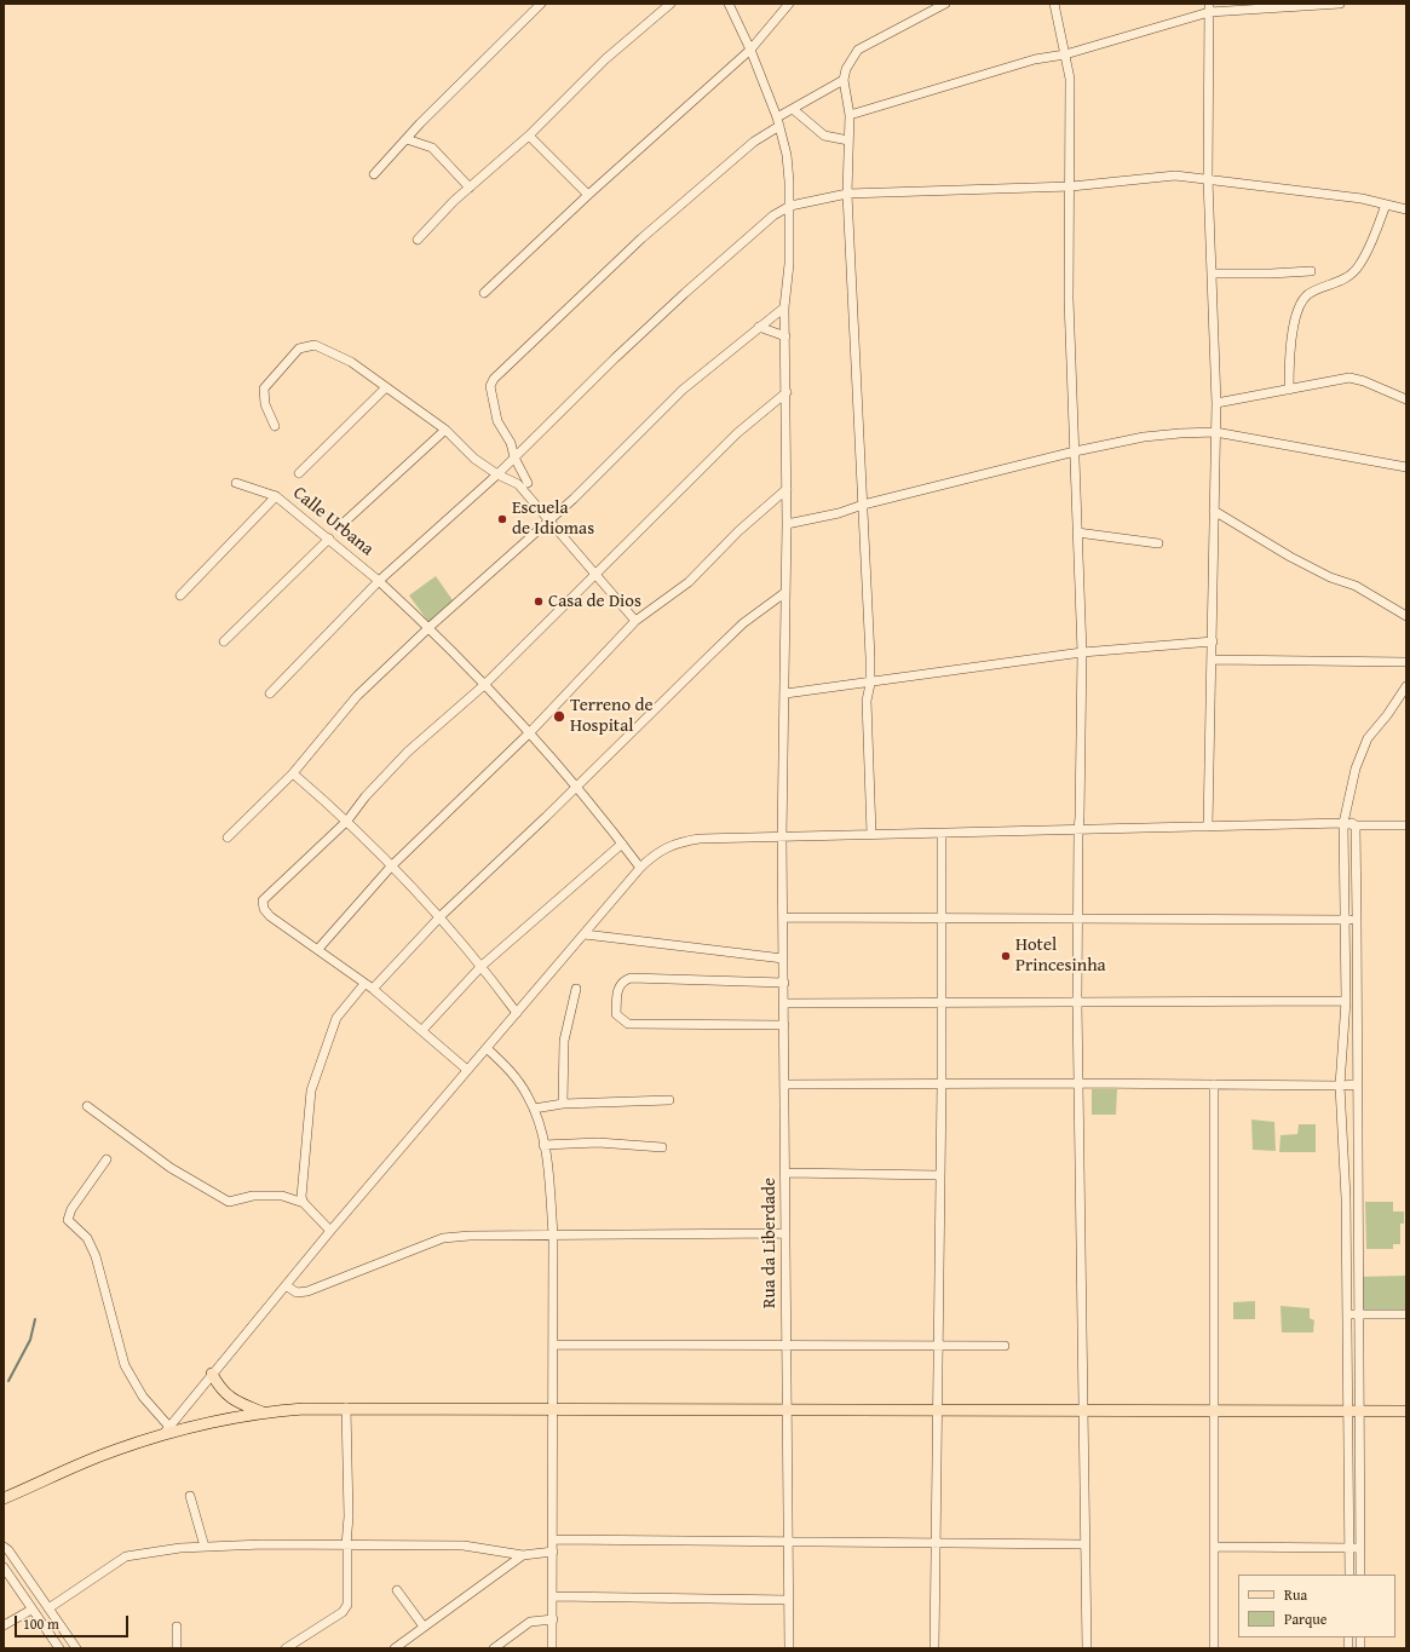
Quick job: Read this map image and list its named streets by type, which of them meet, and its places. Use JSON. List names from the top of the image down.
{
  "streets": {
    "street": ["Calle Urbana", "Rua da Liberdade"]
  },
  "places": [
    "Escuela de Idiomas",
    "Casa de Dios",
    "Terreno de Hospital",
    "Hotel Princesinha"
  ],
  "legend": ["Rua", "Parque"],
  "scale_bar": "100 m"
}
